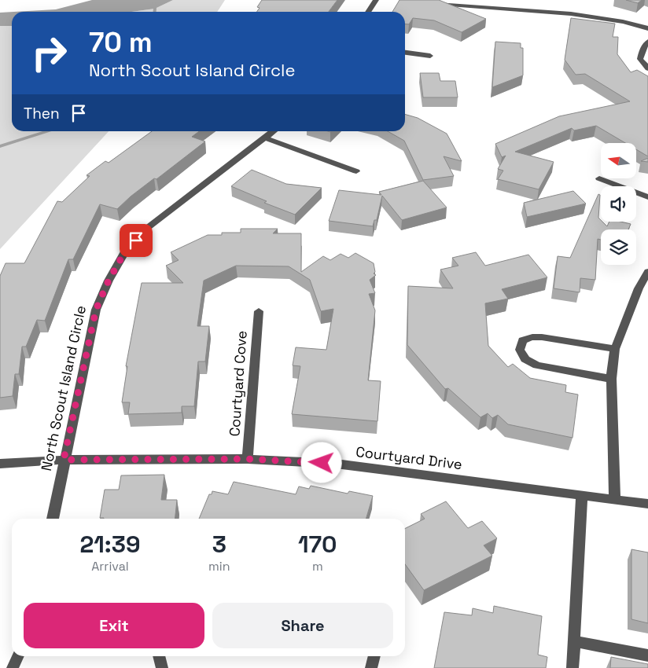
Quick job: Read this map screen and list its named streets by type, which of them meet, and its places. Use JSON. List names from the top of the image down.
{
  "streets": {
    "street": ["Courtyard Cove", "North Scout Island Circle", "Courtyard Drive"]
  },
  "crossings": [
    ["Courtyard Cove", "Courtyard Drive"],
    ["North Scout Island Circle", "Courtyard Drive"]
  ],
  "north": "left",
  "page": {
    "turn": ["70 m", "North Scout Island Circle"],
    "then": "Then",
    "eta": [
      "21:39",
      "Arrival",
      "3",
      "min",
      "170",
      "m"
    ],
    "buttons": ["Exit", "Share"]
  }
}
